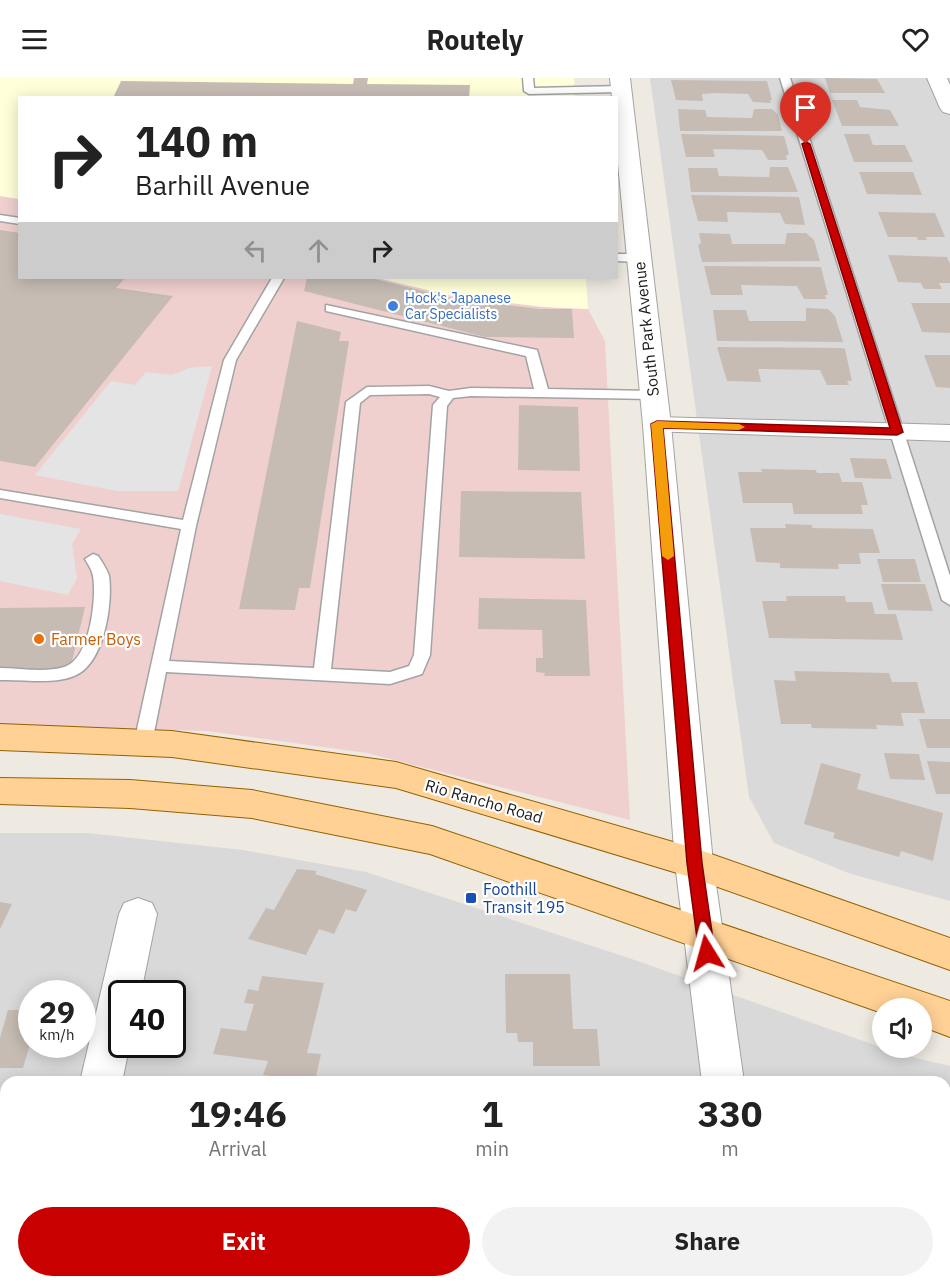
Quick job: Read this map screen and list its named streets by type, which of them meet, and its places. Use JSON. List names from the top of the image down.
{
  "streets": {
    "main road": ["Rio Rancho Road"],
    "street": ["South Park Avenue"]
  },
  "crossings": [
    ["South Park Avenue", "Rio Rancho Road"]
  ],
  "places": {
    "other": ["Hock's Japanese Car Specialists", "Farmer Boys"],
    "transit": ["Foothill Transit 195"]
  },
  "page": {
    "header": "Routely",
    "turn": ["140 m", "Barhill Avenue"],
    "speed": "29 km/h",
    "limit": "40",
    "eta": [
      "19:46",
      "Arrival",
      "1",
      "min",
      "330",
      "m"
    ],
    "buttons": ["Exit", "Share"]
  }
}
